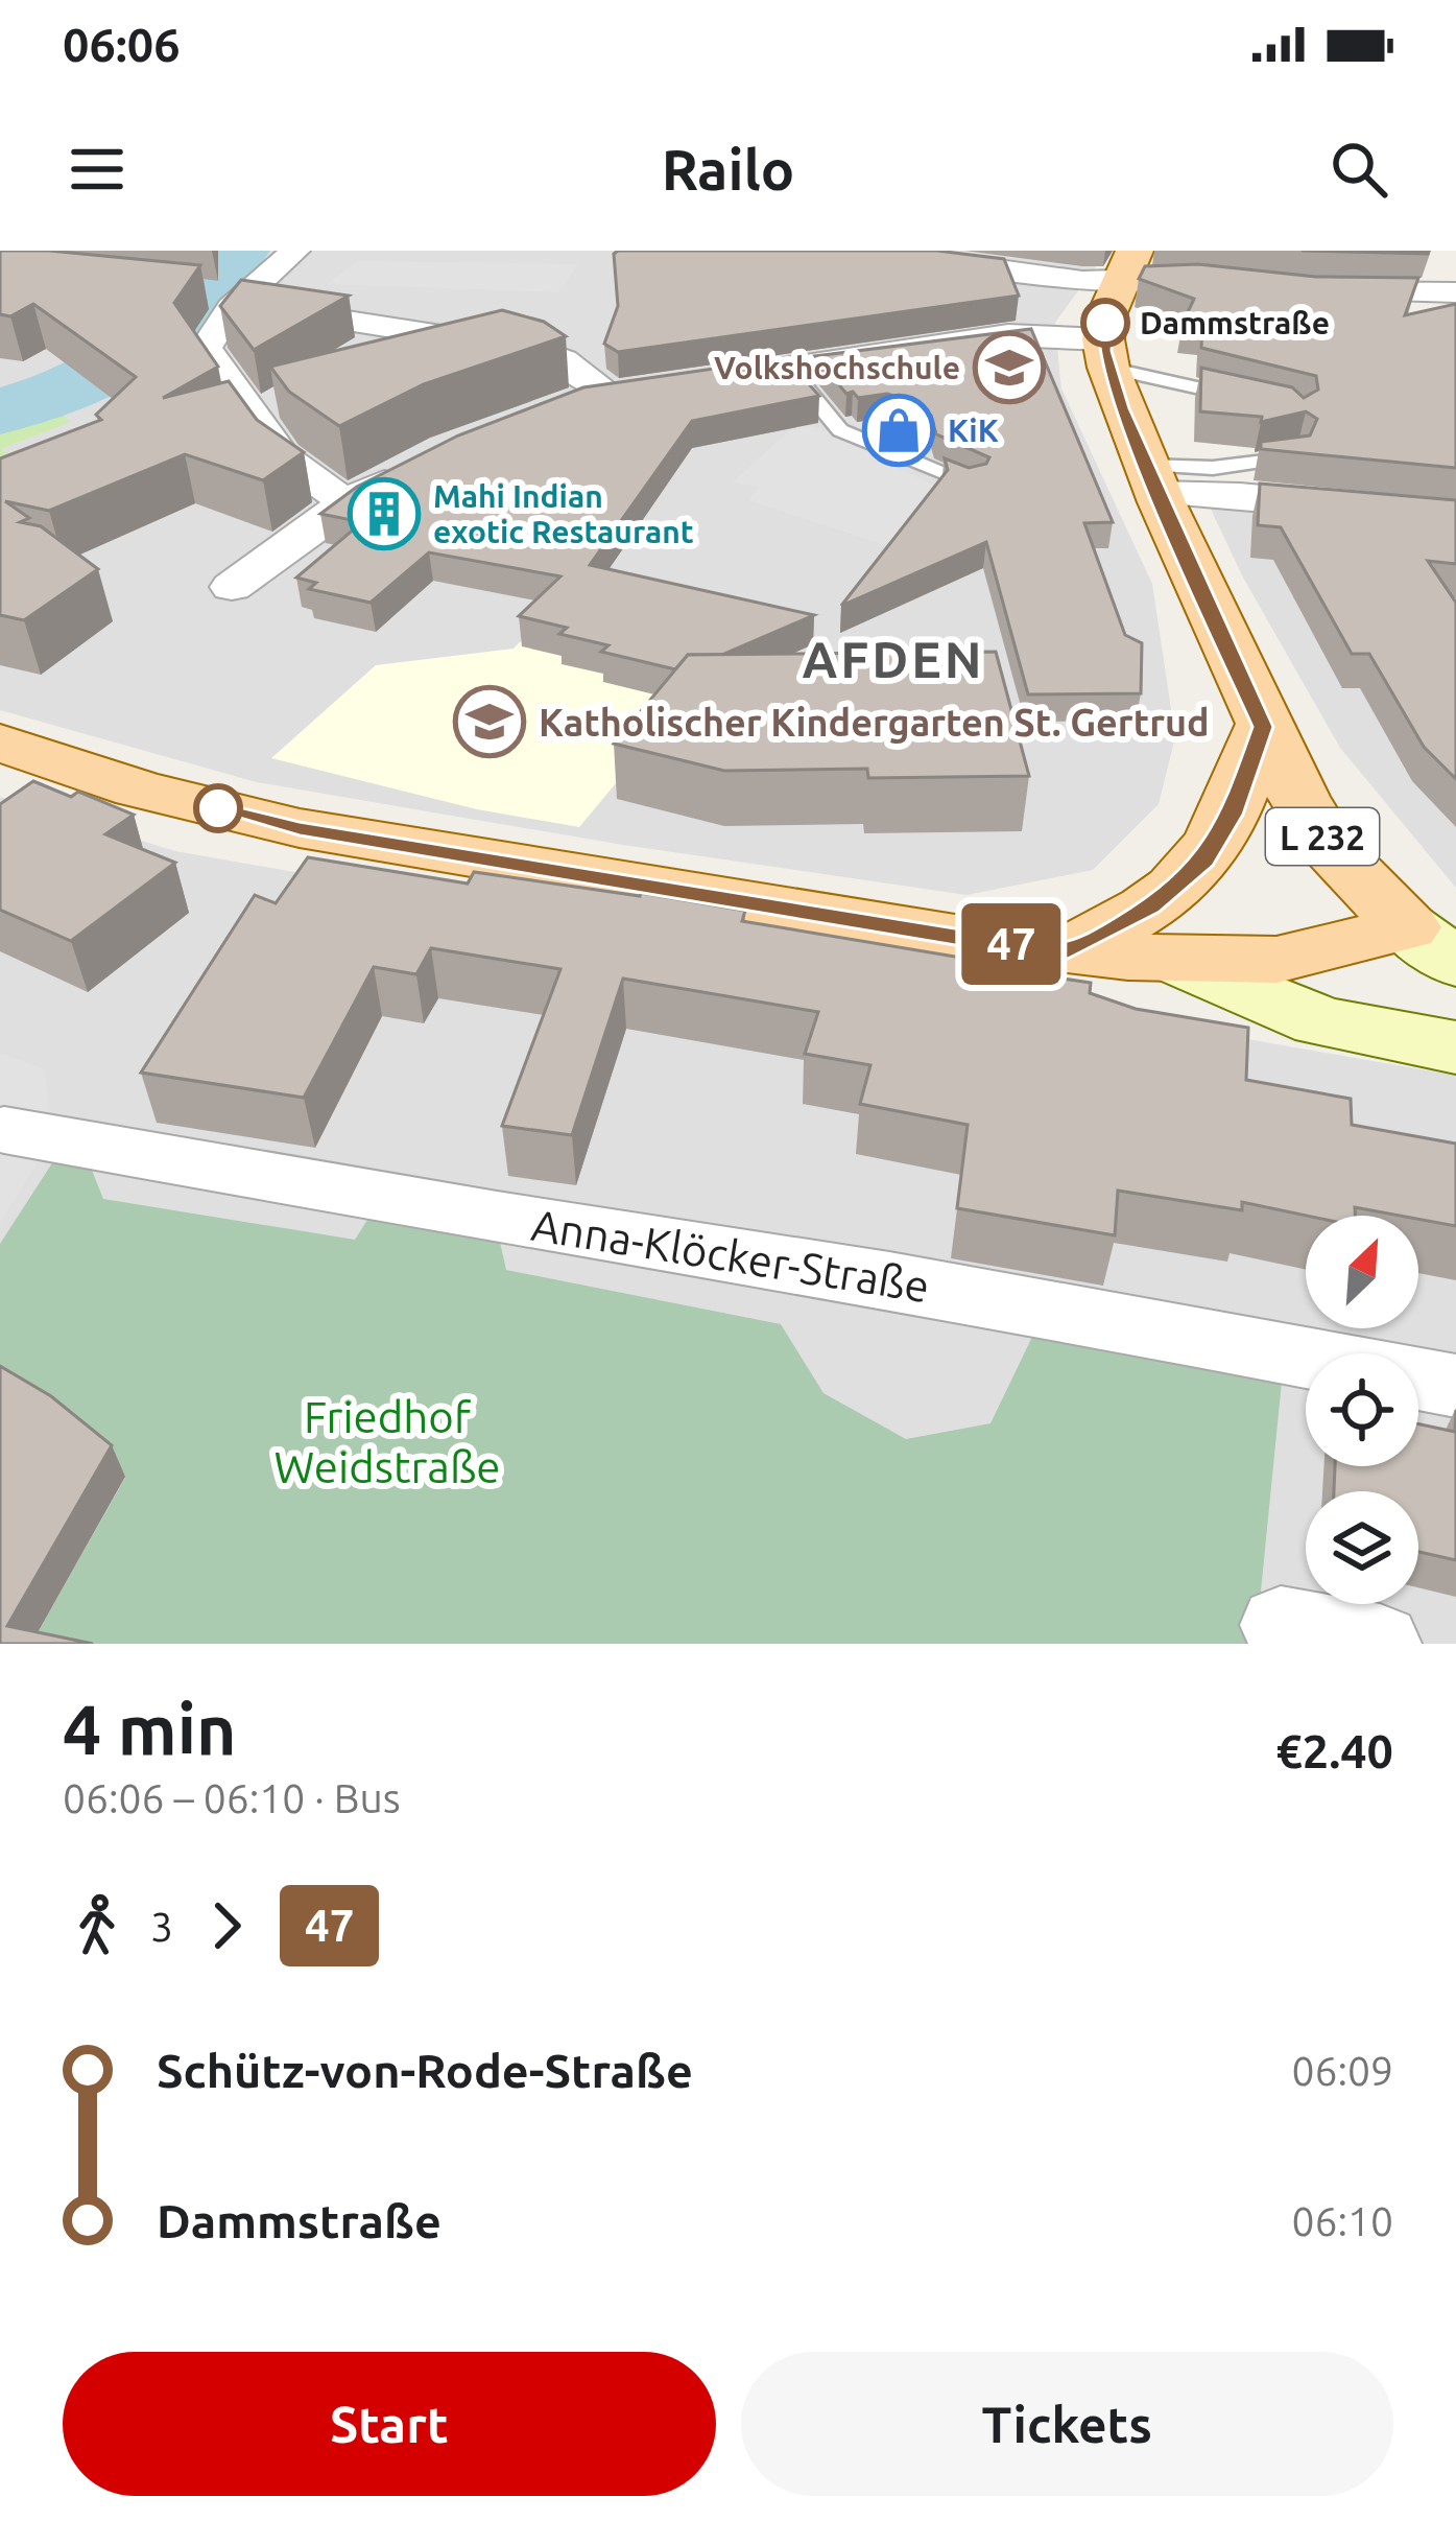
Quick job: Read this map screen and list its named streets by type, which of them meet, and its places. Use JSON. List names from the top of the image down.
{
  "streets": {
    "main road": ["L 232"],
    "street": ["Anna-Klöcker-Straße"]
  },
  "districts": ["AFDEN"],
  "parks": ["Friedhof Weidstraße"],
  "places": {
    "other": ["Dammstraße"],
    "school or university": ["Volkshochschule", "Katholischer Kindergarten St. Gertrud"],
    "shop": ["KiK"],
    "building": ["Mahi Indian exotic Restaurant"]
  },
  "lines": ["bus line 47"],
  "north": "top right",
  "page": {
    "status": "06:06",
    "header": "Railo",
    "on_map": "47",
    "heading": ["4 min", "06:06 – 06:10 · Bus", "€2.40"],
    "legs": ["3", "47"],
    "list": [
      {
        "name": "Schütz-von-Rode-Straße",
        "value": "06:09"
      },
      {
        "name": "Dammstraße",
        "value": "06:10"
      }
    ],
    "buttons": ["Start", "Tickets"]
  }
}
